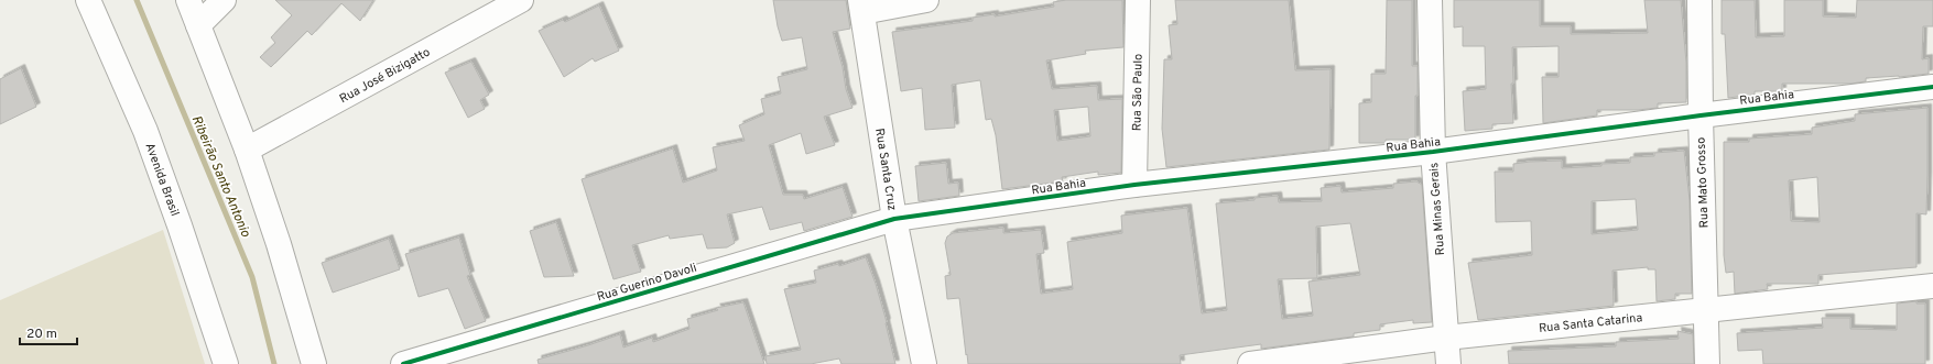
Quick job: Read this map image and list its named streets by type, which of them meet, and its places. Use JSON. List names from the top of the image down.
{
  "streets": {
    "street": [
      "Rua José Bizigatto",
      "Rua São Paulo",
      "Rua Bahia",
      "Rua Santa Cruz",
      "Avenida Brasil",
      "Rua Mato Grosso",
      "Rua Minas Gerais",
      "Rua Guerino Davoli",
      "Rua Santa Catarina"
    ]
  },
  "crossings": [
    ["Rua São Paulo", "Rua Bahia"],
    ["Rua Bahia", "Rua Santa Cruz"],
    ["Rua Bahia", "Rua Mato Grosso"],
    ["Rua Bahia", "Rua Minas Gerais"],
    ["Rua Bahia", "Rua Guerino Davoli"],
    ["Rua Santa Cruz", "Rua Guerino Davoli"],
    ["Rua Mato Grosso", "Rua Santa Catarina"],
    ["Rua Minas Gerais", "Rua Santa Catarina"]
  ],
  "water": ["Ribeirão Santo Antonio"],
  "scale_bar": "20 m"
}
